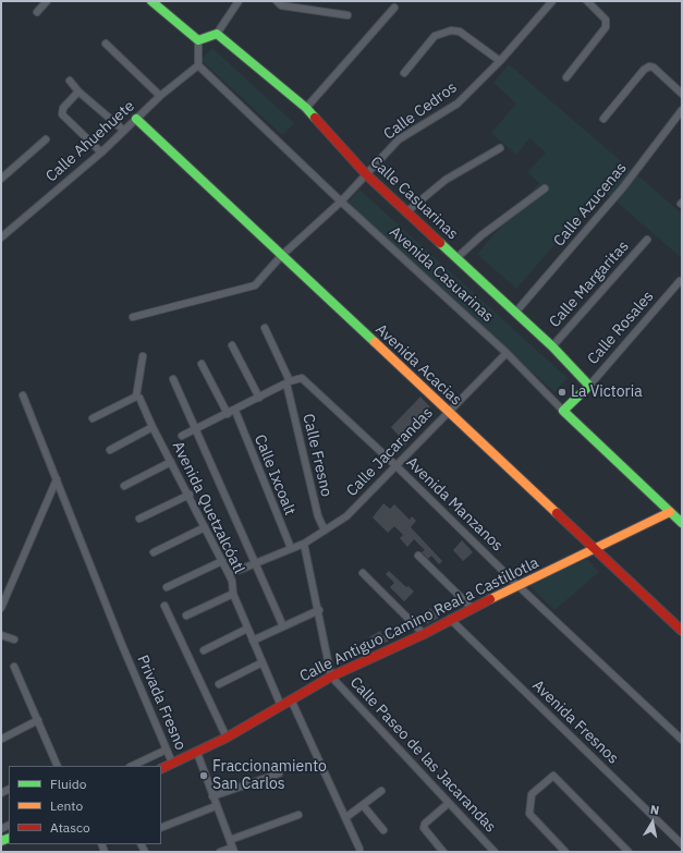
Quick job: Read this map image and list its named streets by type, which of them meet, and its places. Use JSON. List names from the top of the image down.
{
  "streets": {
    "street": [
      "Calle Cedros",
      "Calle Ahuehuete",
      "Calle Casuarinas",
      "Calle Azucenas",
      "Avenida Casuarinas",
      "Calle Margaritas",
      "Calle Rosales",
      "Avenida Acacias",
      "Calle Jacarandas",
      "Calle Fresno",
      "Calle Ixcoalt",
      "Avenida Manzanos",
      "Avenida Quetzalcóatl",
      "Calle Antiguo Camino Real a Castillotla",
      "Privada Fresno",
      "Avenida Fresnos",
      "Calle Paseo de las Jacarandas"
    ]
  },
  "crossings": [
    ["Calle Cedros", "Calle Casuarinas"],
    ["Calle Cedros", "Avenida Casuarinas"],
    ["Calle Cedros", "Avenida Acacias"],
    ["Calle Ahuehuete", "Avenida Casuarinas"],
    ["Calle Ahuehuete", "Avenida Acacias"],
    ["Calle Casuarinas", "Calle Azucenas"],
    ["Calle Casuarinas", "Calle Margaritas"],
    ["Calle Casuarinas", "Calle Rosales"],
    ["Avenida Casuarinas", "Calle Rosales"],
    ["Avenida Casuarinas", "Calle Jacarandas"],
    ["Avenida Casuarinas", "Calle Antiguo Camino Real a Castillotla"],
    ["Avenida Acacias", "Calle Jacarandas"],
    ["Avenida Acacias", "Calle Antiguo Camino Real a Castillotla"],
    ["Calle Jacarandas", "Calle Fresno"],
    ["Calle Jacarandas", "Calle Ixcoalt"],
    ["Calle Jacarandas", "Avenida Manzanos"],
    ["Calle Jacarandas", "Avenida Quetzalcóatl"],
    ["Calle Fresno", "Avenida Manzanos"],
    ["Avenida Manzanos", "Calle Antiguo Camino Real a Castillotla"],
    ["Avenida Quetzalcóatl", "Calle Antiguo Camino Real a Castillotla"],
    ["Calle Antiguo Camino Real a Castillotla", "Privada Fresno"],
    ["Calle Antiguo Camino Real a Castillotla", "Avenida Fresnos"],
    ["Calle Antiguo Camino Real a Castillotla", "Calle Paseo de las Jacarandas"]
  ],
  "places": ["La Victoria", "Fraccionamiento San Carlos"],
  "legend": ["Fluido", "Lento", "Atasco"],
  "north": "top"
}
